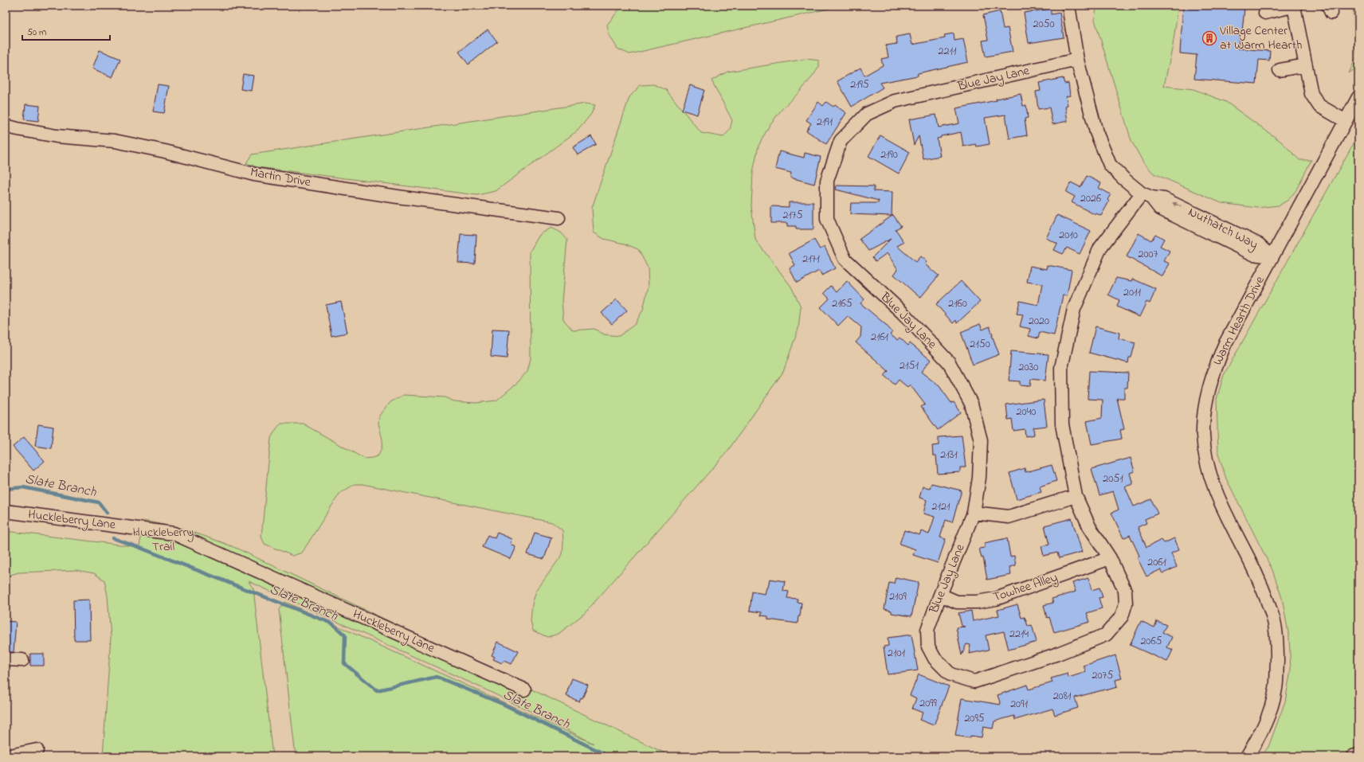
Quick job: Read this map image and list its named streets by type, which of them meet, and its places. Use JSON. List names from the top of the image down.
{
  "streets": {
    "street": [
      "Blue Jay Lane",
      "Martin Drive",
      "Nuthatch Way",
      "Warm Hearth Drive",
      "Huckleberry Lane",
      "Towhee Alley"
    ]
  },
  "crossings": [
    ["Blue Jay Lane", "Nuthatch Way"],
    ["Blue Jay Lane", "Towhee Alley"],
    ["Nuthatch Way", "Warm Hearth Drive"]
  ],
  "water": ["Slate Branch"],
  "parks": ["Huckleberry Trail"],
  "places": {
    "building": ["Village Center at Warm Hearth"]
  },
  "house_numbers": [
    "2050",
    "2211",
    "2195",
    "2191",
    "2190",
    "2026",
    "2175",
    "2010",
    "2007",
    "2171",
    "2011",
    "2165",
    "2160",
    "2020",
    "2161",
    "2150",
    "2151",
    "2030",
    "2040",
    "2131",
    "2051",
    "2121",
    "2061",
    "2109",
    "2214",
    "2065",
    "2101",
    "2075",
    "2081",
    "2099",
    "2091",
    "2095"
  ],
  "scale_bar": "50 m"
}
